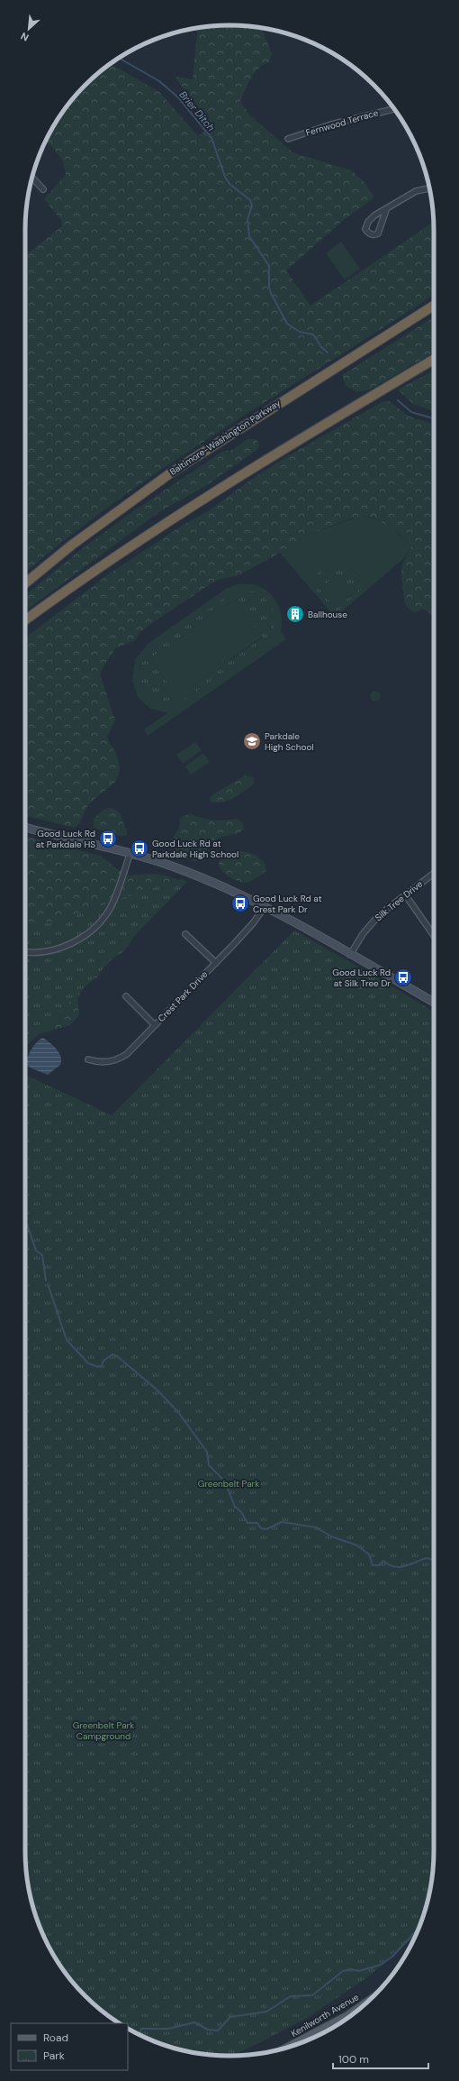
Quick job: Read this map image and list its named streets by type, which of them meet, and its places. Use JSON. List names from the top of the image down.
{
  "streets": {
    "highway": ["Baltimore-Washington Parkway"],
    "main road": ["Kenilworth Avenue"],
    "street": ["Fernwood Terrace", "Silk Tree Drive", "Crest Park Drive"]
  },
  "water": ["Brier Ditch"],
  "parks": ["Greenbelt Park", "Greenbelt Park Campground"],
  "places": {
    "building": ["Ballhouse"],
    "school or university": ["Parkdale High School"],
    "bus stop": [
      "Good Luck Rd at Parkdale HS",
      "Good Luck Rd at Parkdale High School",
      "Good Luck Rd at Crest Park Dr",
      "Good Luck Rd at Silk Tree Dr"
    ]
  },
  "legend": ["Road", "Park"],
  "scale_bar": "100 m",
  "north": "bottom left"
}
